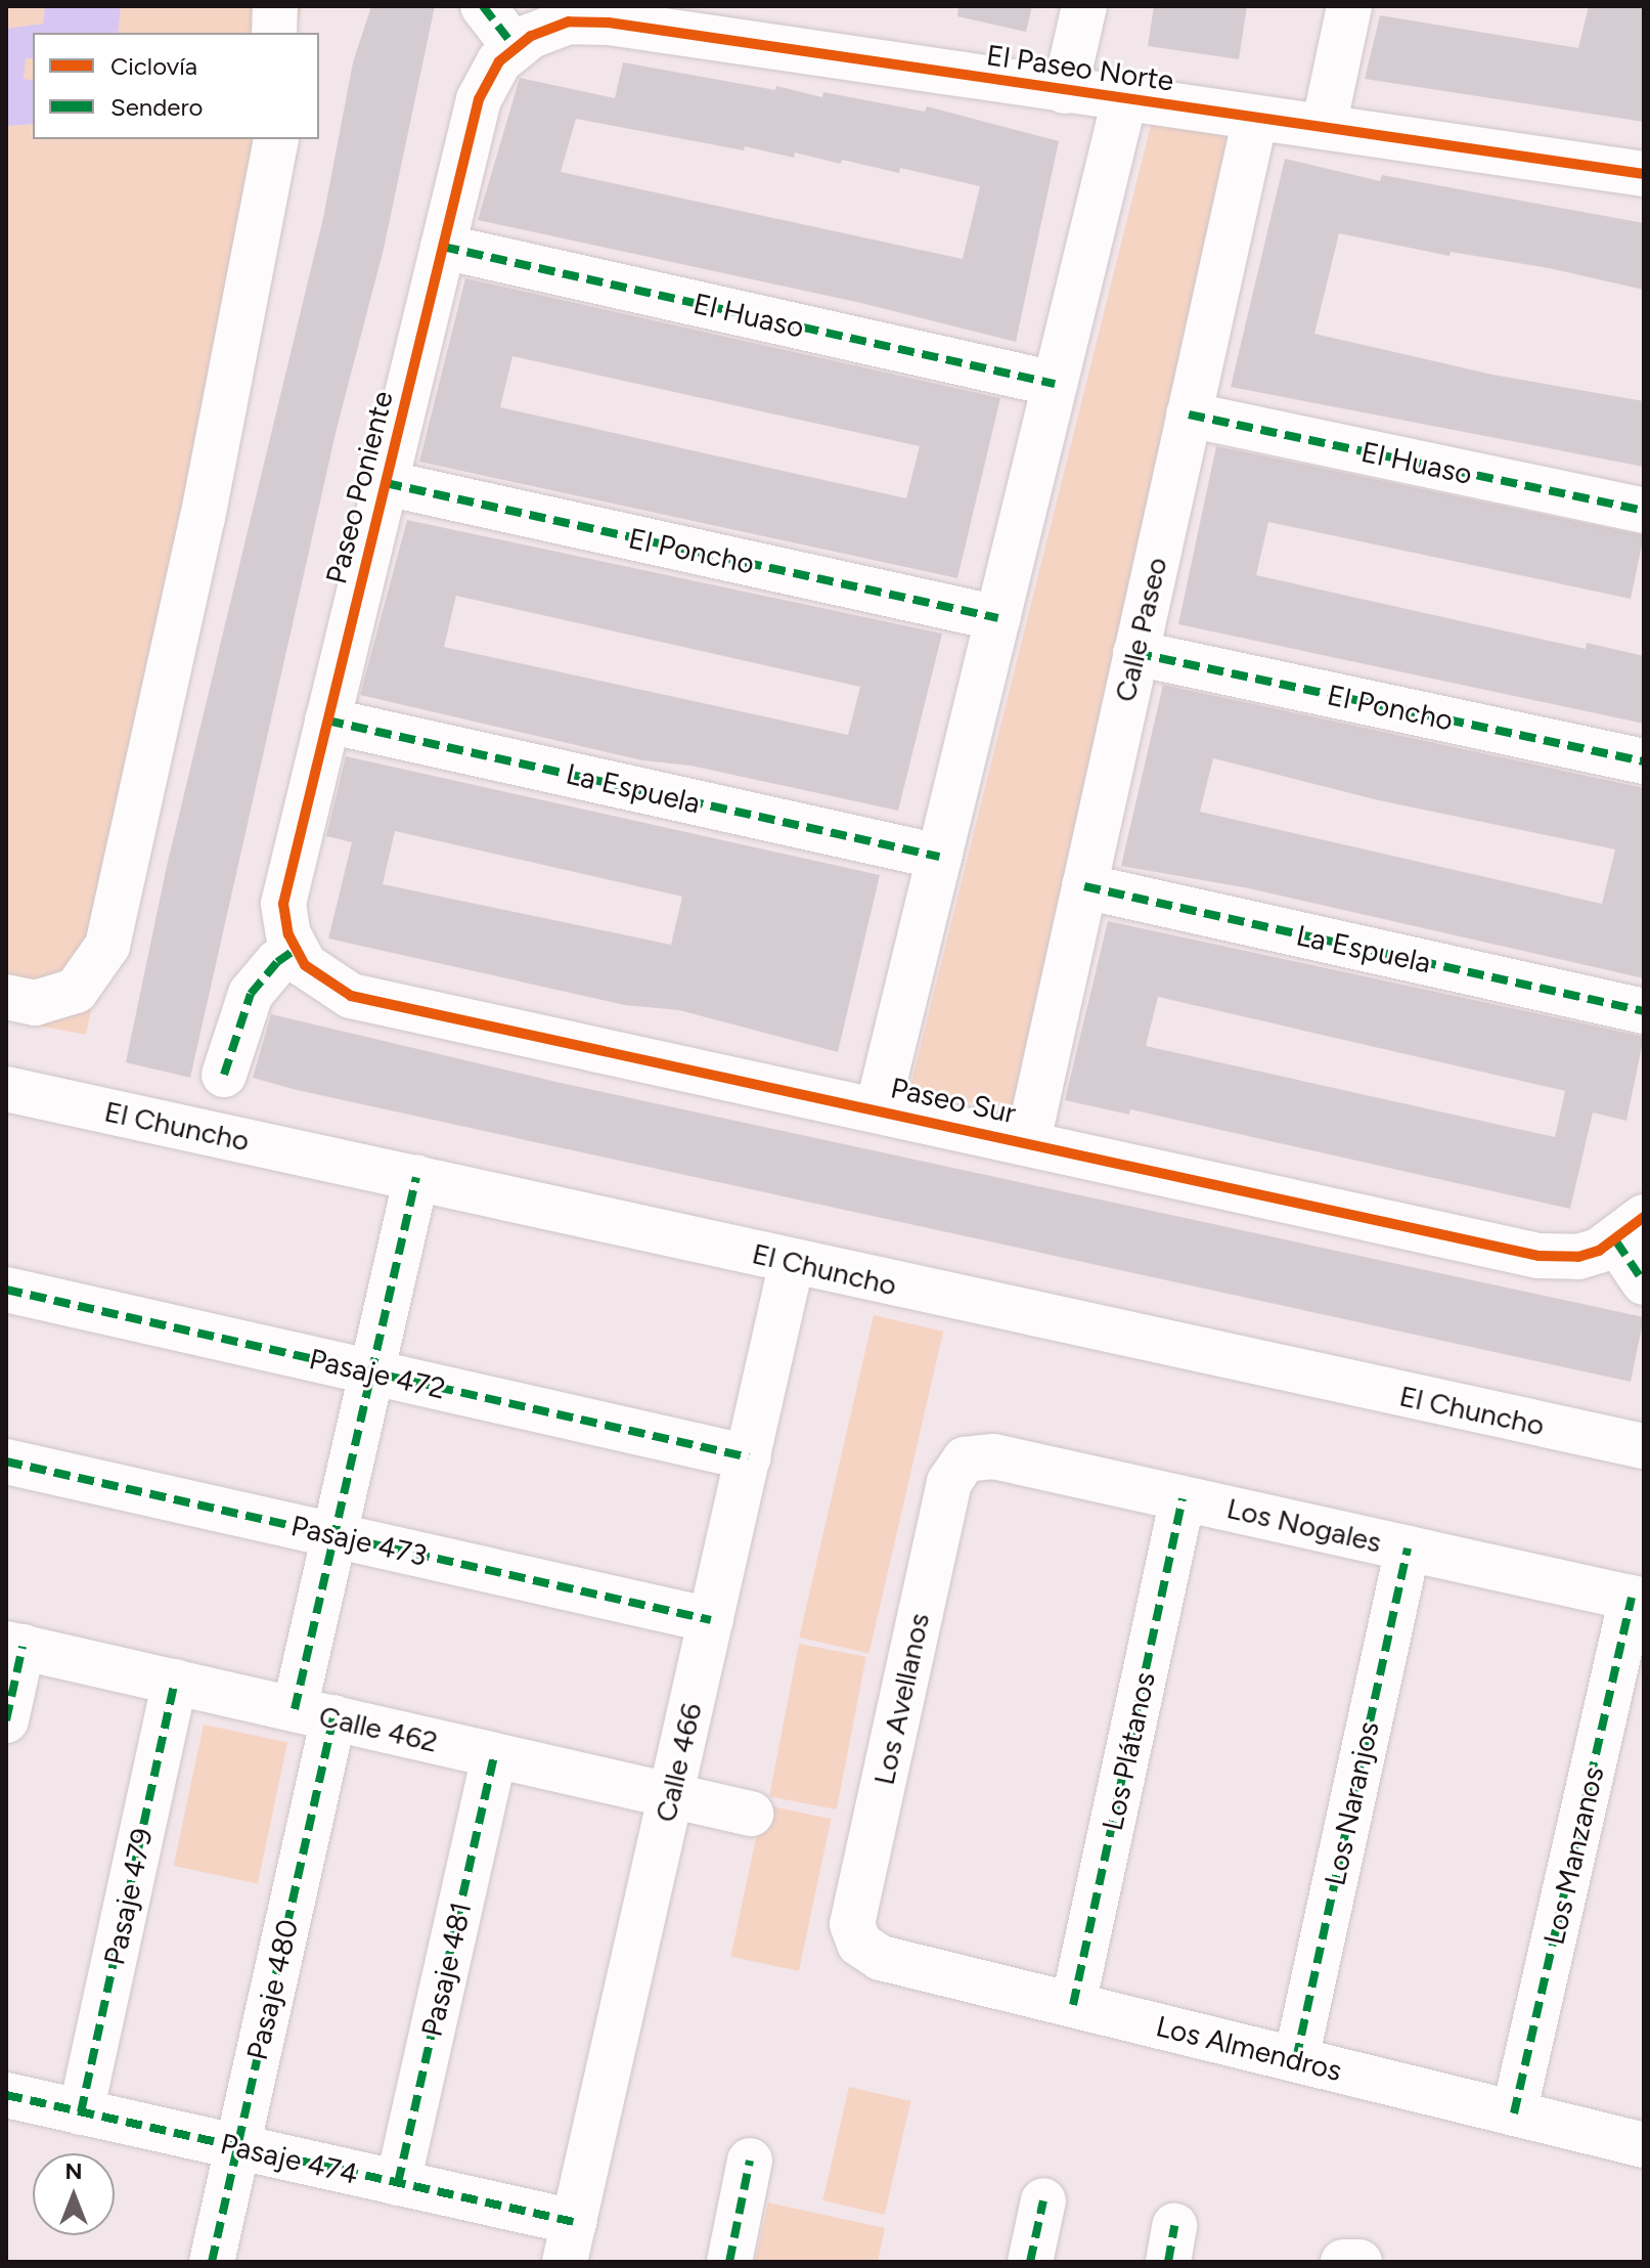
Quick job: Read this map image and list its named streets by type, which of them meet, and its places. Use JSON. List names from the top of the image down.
{
  "streets": {
    "street": [
      "El Paseo Norte",
      "El Huaso",
      "Paseo Poniente",
      "El Poncho",
      "Calle Paseo",
      "La Espuela",
      "Paseo Sur",
      "El Chuncho",
      "Pasaje 472",
      "Los Nogales",
      "Pasaje 473",
      "Los Avellanos",
      "Calle 462",
      "Los Plátanos",
      "Calle 466",
      "Los Naranjos",
      "Los Manzanos",
      "Pasaje 479",
      "Pasaje 481",
      "Pasaje 480",
      "Los Almendros",
      "Pasaje 474"
    ]
  },
  "crossings": [
    ["El Paseo Norte", "Paseo Poniente"],
    ["El Paseo Norte", "Calle Paseo"],
    ["El Huaso", "Paseo Poniente"],
    ["El Huaso", "Calle Paseo"],
    ["Paseo Poniente", "El Poncho"],
    ["Paseo Poniente", "La Espuela"],
    ["Paseo Poniente", "Paseo Sur"],
    ["El Poncho", "Calle Paseo"],
    ["Calle Paseo", "La Espuela"],
    ["Calle Paseo", "Paseo Sur"],
    ["El Chuncho", "Calle 466"],
    ["El Chuncho", "Pasaje 480"],
    ["Pasaje 472", "Calle 466"],
    ["Pasaje 472", "Pasaje 480"],
    ["Los Nogales", "Los Avellanos"],
    ["Los Nogales", "Los Plátanos"],
    ["Los Nogales", "Los Naranjos"],
    ["Los Nogales", "Los Manzanos"],
    ["Pasaje 473", "Calle 466"],
    ["Pasaje 473", "Pasaje 480"],
    ["Los Avellanos", "Los Almendros"],
    ["Calle 462", "Calle 466"],
    ["Calle 462", "Pasaje 479"],
    ["Calle 462", "Pasaje 481"],
    ["Calle 462", "Pasaje 480"],
    ["Los Plátanos", "Los Almendros"],
    ["Calle 466", "Pasaje 474"],
    ["Los Naranjos", "Los Almendros"],
    ["Los Manzanos", "Los Almendros"],
    ["Pasaje 479", "Pasaje 474"],
    ["Pasaje 481", "Pasaje 474"],
    ["Pasaje 480", "Pasaje 474"]
  ],
  "legend": ["Ciclovía", "Sendero"],
  "north": "top"
}
